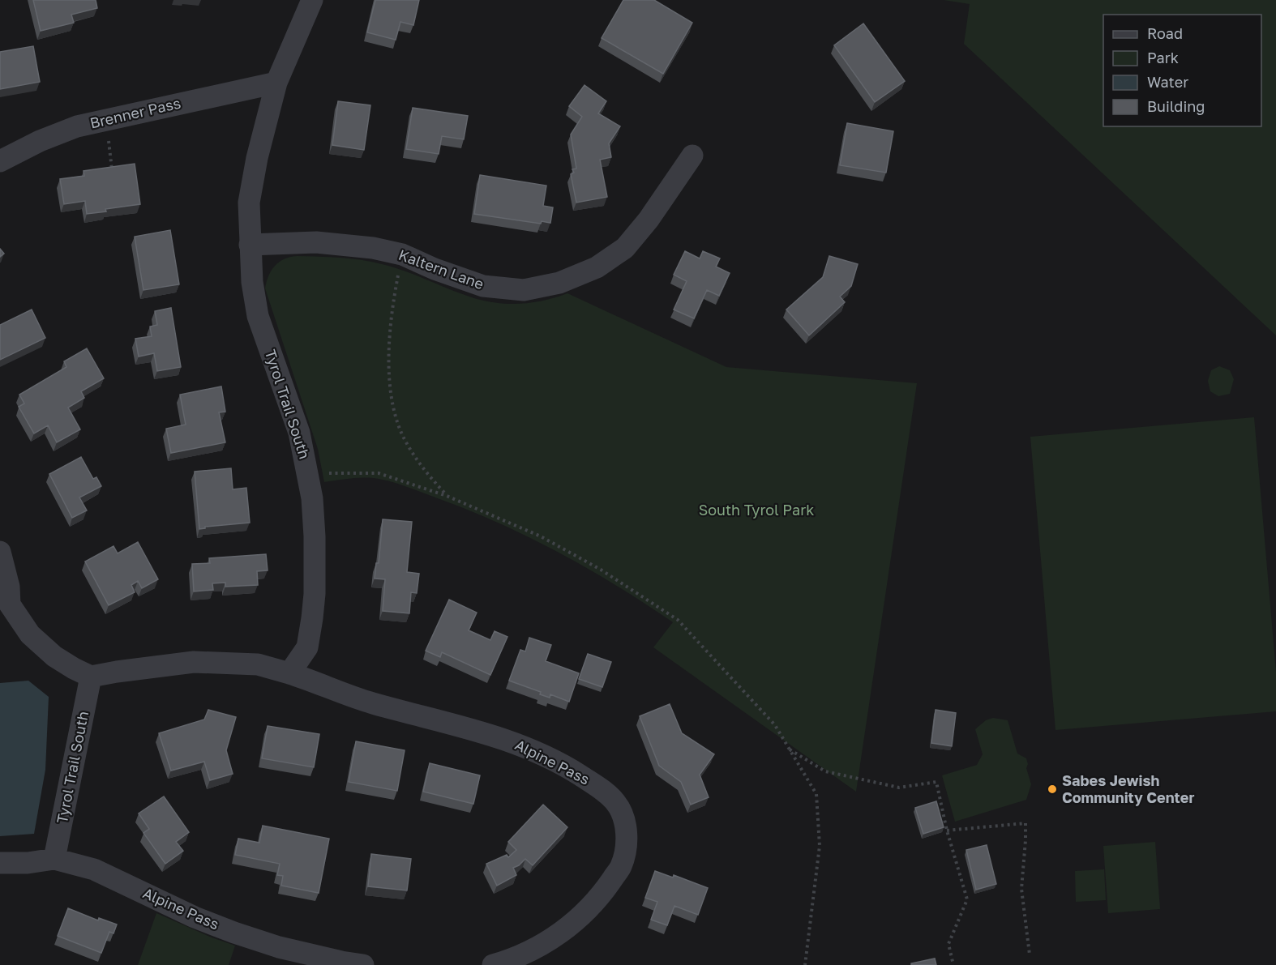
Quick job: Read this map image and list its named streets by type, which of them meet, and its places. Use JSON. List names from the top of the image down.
{
  "streets": {
    "street": [
      "Brenner Pass",
      "Kaltern Lane",
      "Tyrol Trail South",
      "Alpine Pass"
    ]
  },
  "crossings": [
    ["Brenner Pass", "Tyrol Trail South"],
    ["Kaltern Lane", "Tyrol Trail South"],
    ["Tyrol Trail South", "Alpine Pass"]
  ],
  "parks": ["South Tyrol Park"],
  "places": ["Sabes Jewish Community Center"],
  "legend": [
    "Road",
    "Park",
    "Water",
    "Building"
  ]
}
